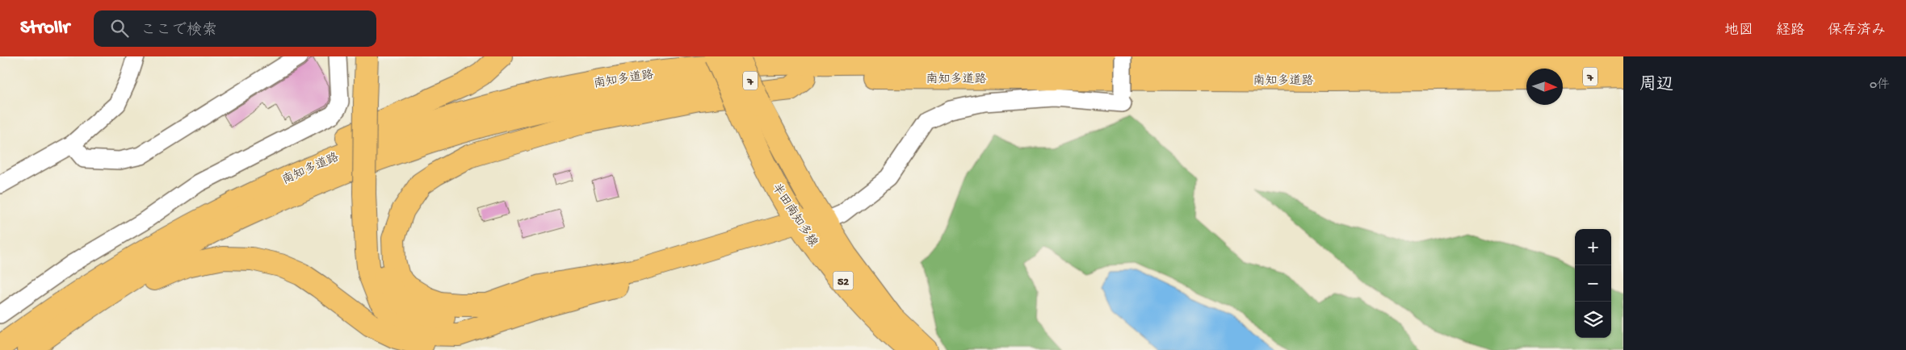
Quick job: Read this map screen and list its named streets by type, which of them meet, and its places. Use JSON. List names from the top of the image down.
{
  "streets": {
    "main road": [
      "7",
      "南知多道路",
      "半田南知多線",
      "52"
    ]
  },
  "north": "right",
  "page": {
    "header": "Strollr",
    "search": "ここで検索",
    "nav": ["地図", "経路", "保存済み"],
    "heading": ["周辺", "0件"],
    "map_buttons": ["+", "−"]
  }
}
